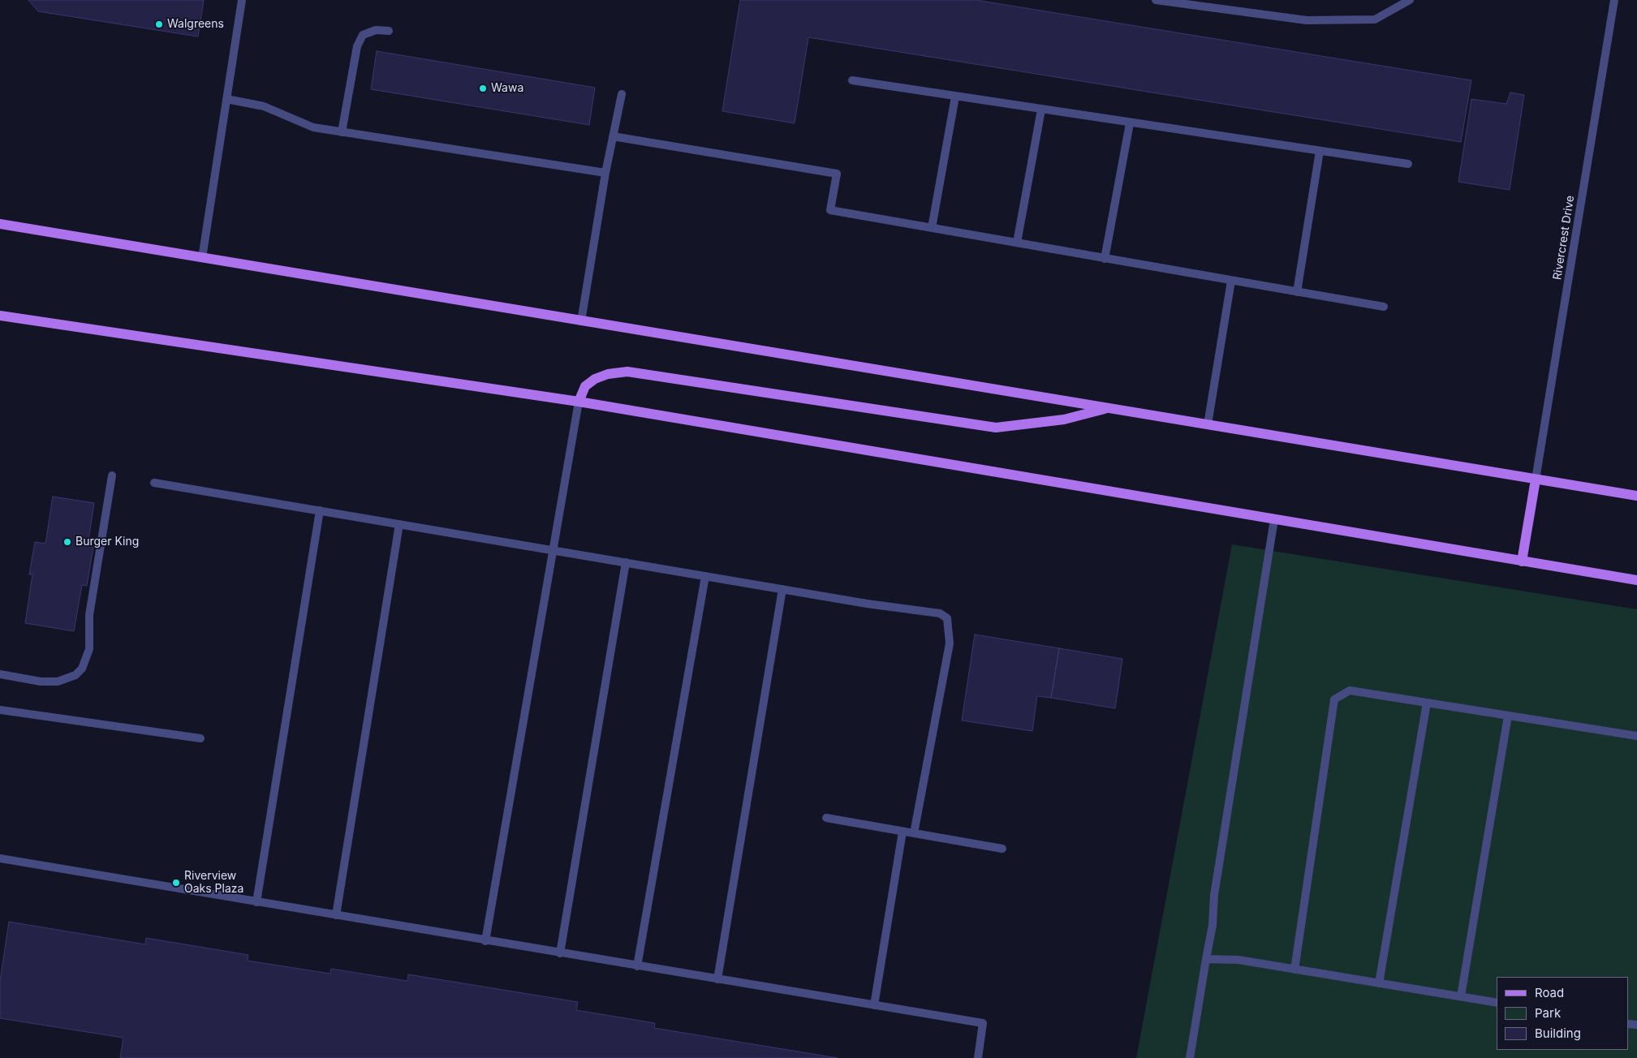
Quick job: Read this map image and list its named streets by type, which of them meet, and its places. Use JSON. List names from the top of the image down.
{
  "streets": {
    "street": ["Rivercrest Drive"]
  },
  "places": [
    "Walgreens",
    "Wawa",
    "Burger King",
    "Riverview Oaks Plaza"
  ],
  "legend": ["Road", "Park", "Building"]
}
